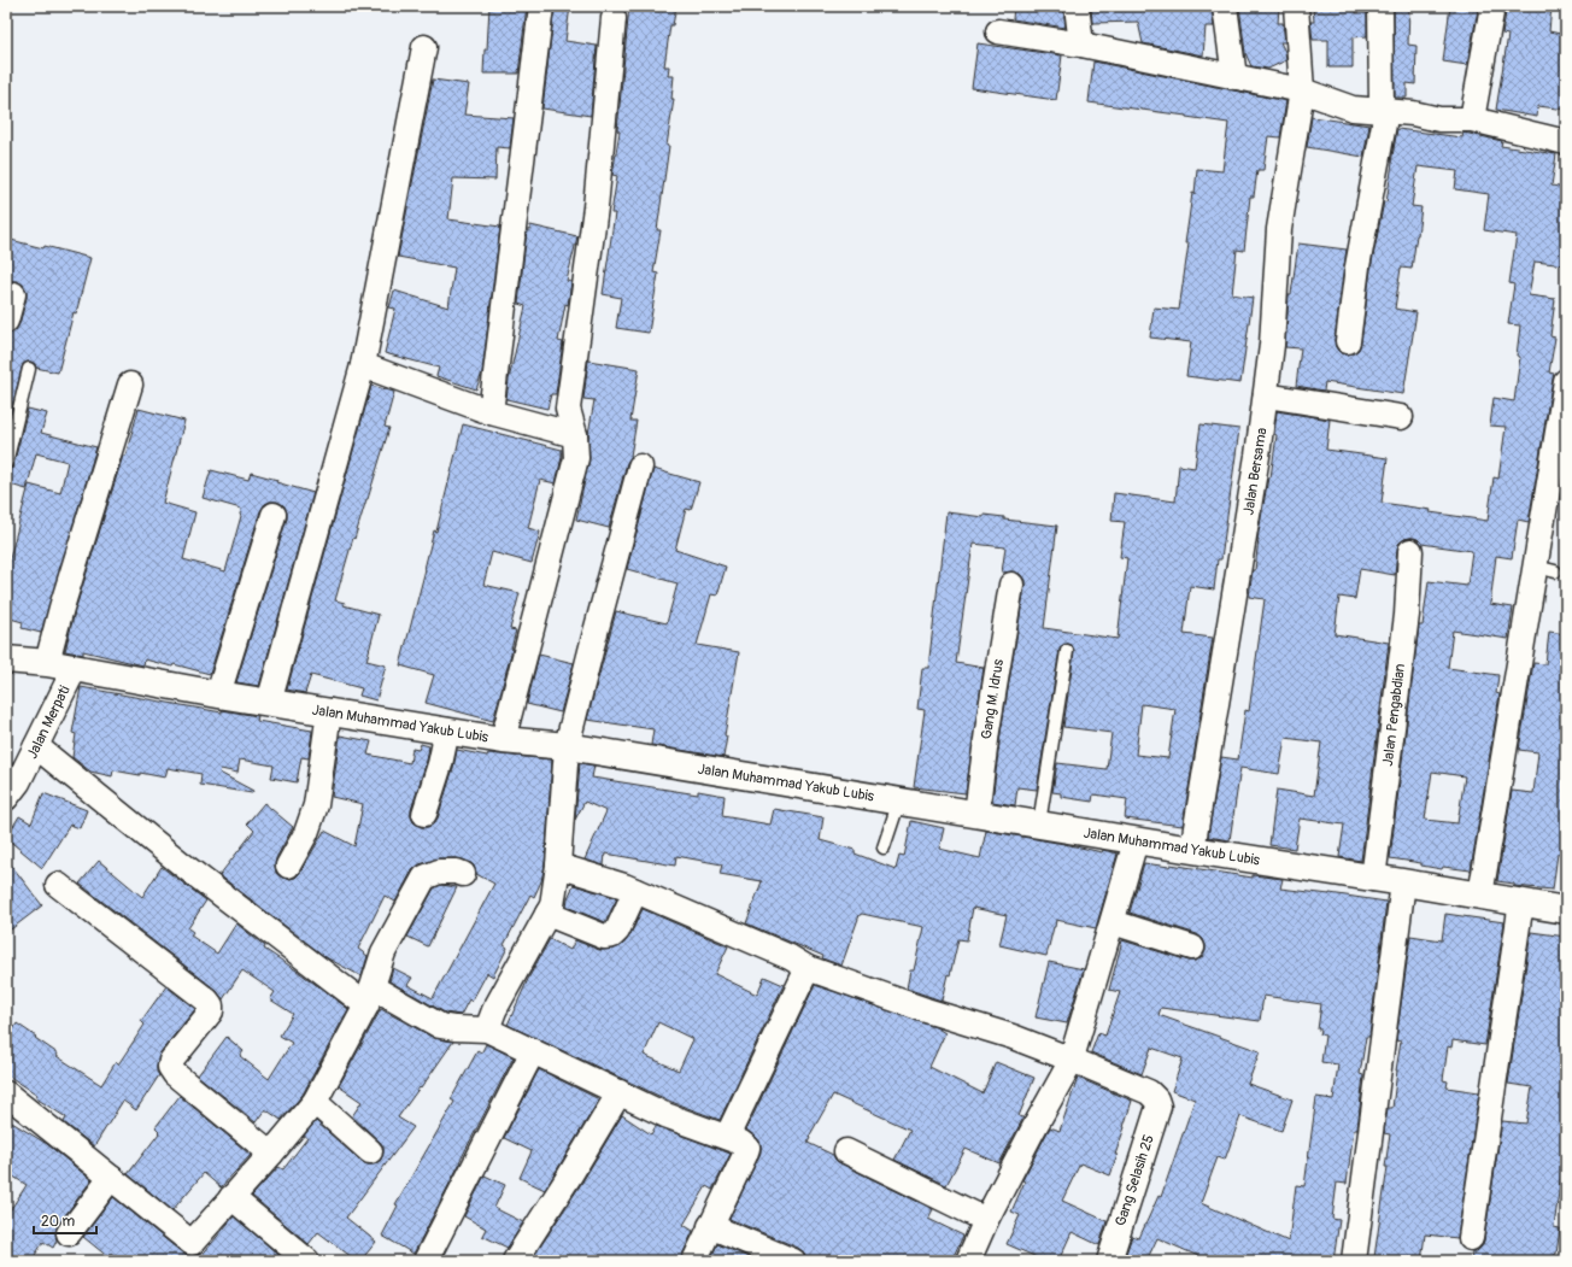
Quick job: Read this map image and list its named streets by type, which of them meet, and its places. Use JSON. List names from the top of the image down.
{
  "streets": {
    "main road": ["Jalan Muhammad Yakub Lubis"],
    "street": [
      "Jalan Bersama",
      "Gang M. Idrus",
      "Jalan Pengabdian",
      "Jalan Merpati",
      "Gang Selasih 25"
    ]
  },
  "crossings": [
    ["Jalan Bersama", "Jalan Muhammad Yakub Lubis"],
    ["Gang M. Idrus", "Jalan Muhammad Yakub Lubis"],
    ["Jalan Pengabdian", "Jalan Muhammad Yakub Lubis"],
    ["Jalan Merpati", "Jalan Muhammad Yakub Lubis"]
  ],
  "scale_bar": "20 m"
}
